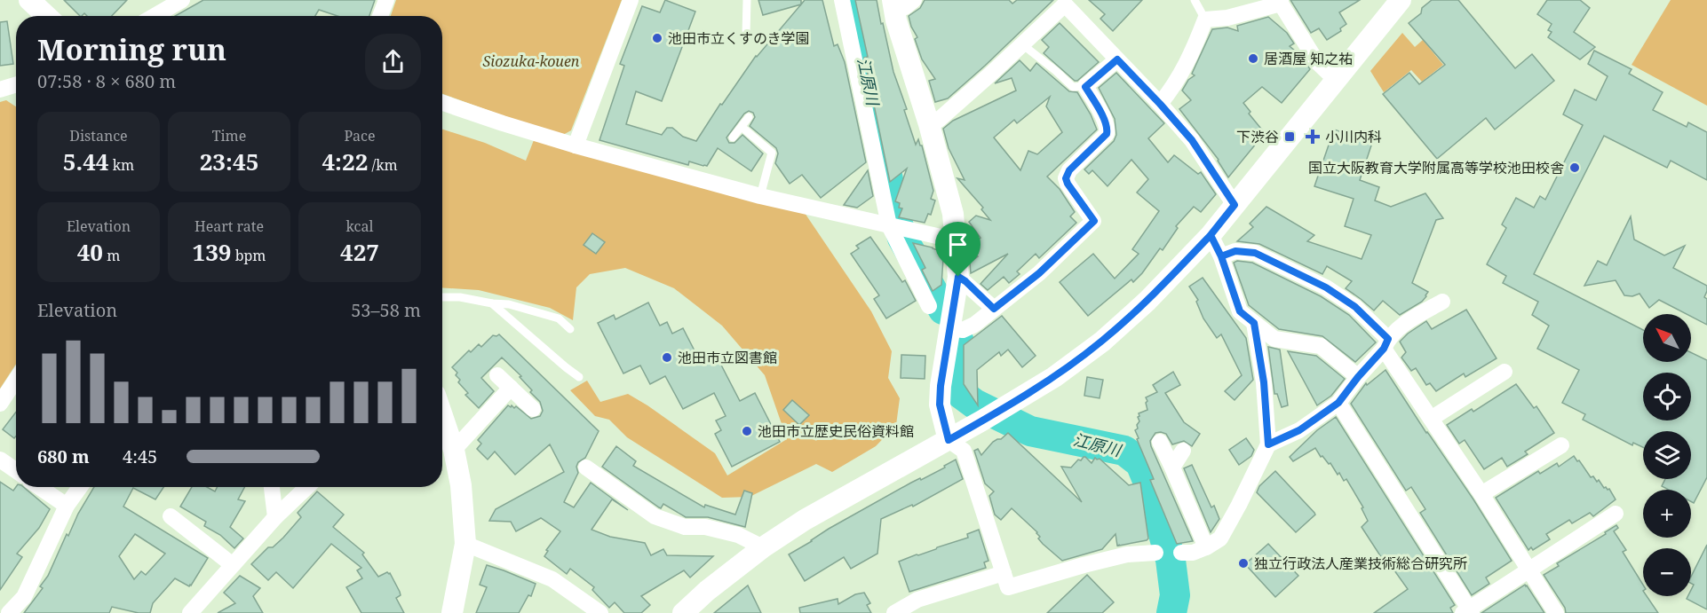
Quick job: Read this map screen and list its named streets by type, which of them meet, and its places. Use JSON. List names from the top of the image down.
{
  "water": ["江原川"],
  "parks": ["Siozuka-kouen"],
  "places": {
    "other": [
      "池田市立くすのき学園",
      "居酒屋 知之祐",
      "国立大阪教育大学附属高等学校池田校舎",
      "池田市立図書館",
      "池田市立歴史民俗資料館",
      "独立行政法人産業技術総合研究所"
    ],
    "transit": ["下渋谷"],
    "health": ["小川内科"]
  },
  "north": "top left",
  "page": {
    "heading": ["Morning run", "07:58 · 8 × 680 m"],
    "stats": [
      ["Distance", "5.44 km"],
      ["Time", "23:45"],
      ["Pace", "4:22 /km"],
      ["Elevation", "40 m"],
      ["Heart rate", "139 bpm"],
      ["kcal", "427"]
    ],
    "chart": ["Elevation", "53–58 m"],
    "map_buttons": ["+", "−"],
    "list": [
      {
        "name": "680 m",
        "note": "4:45"
      }
    ]
  }
}
